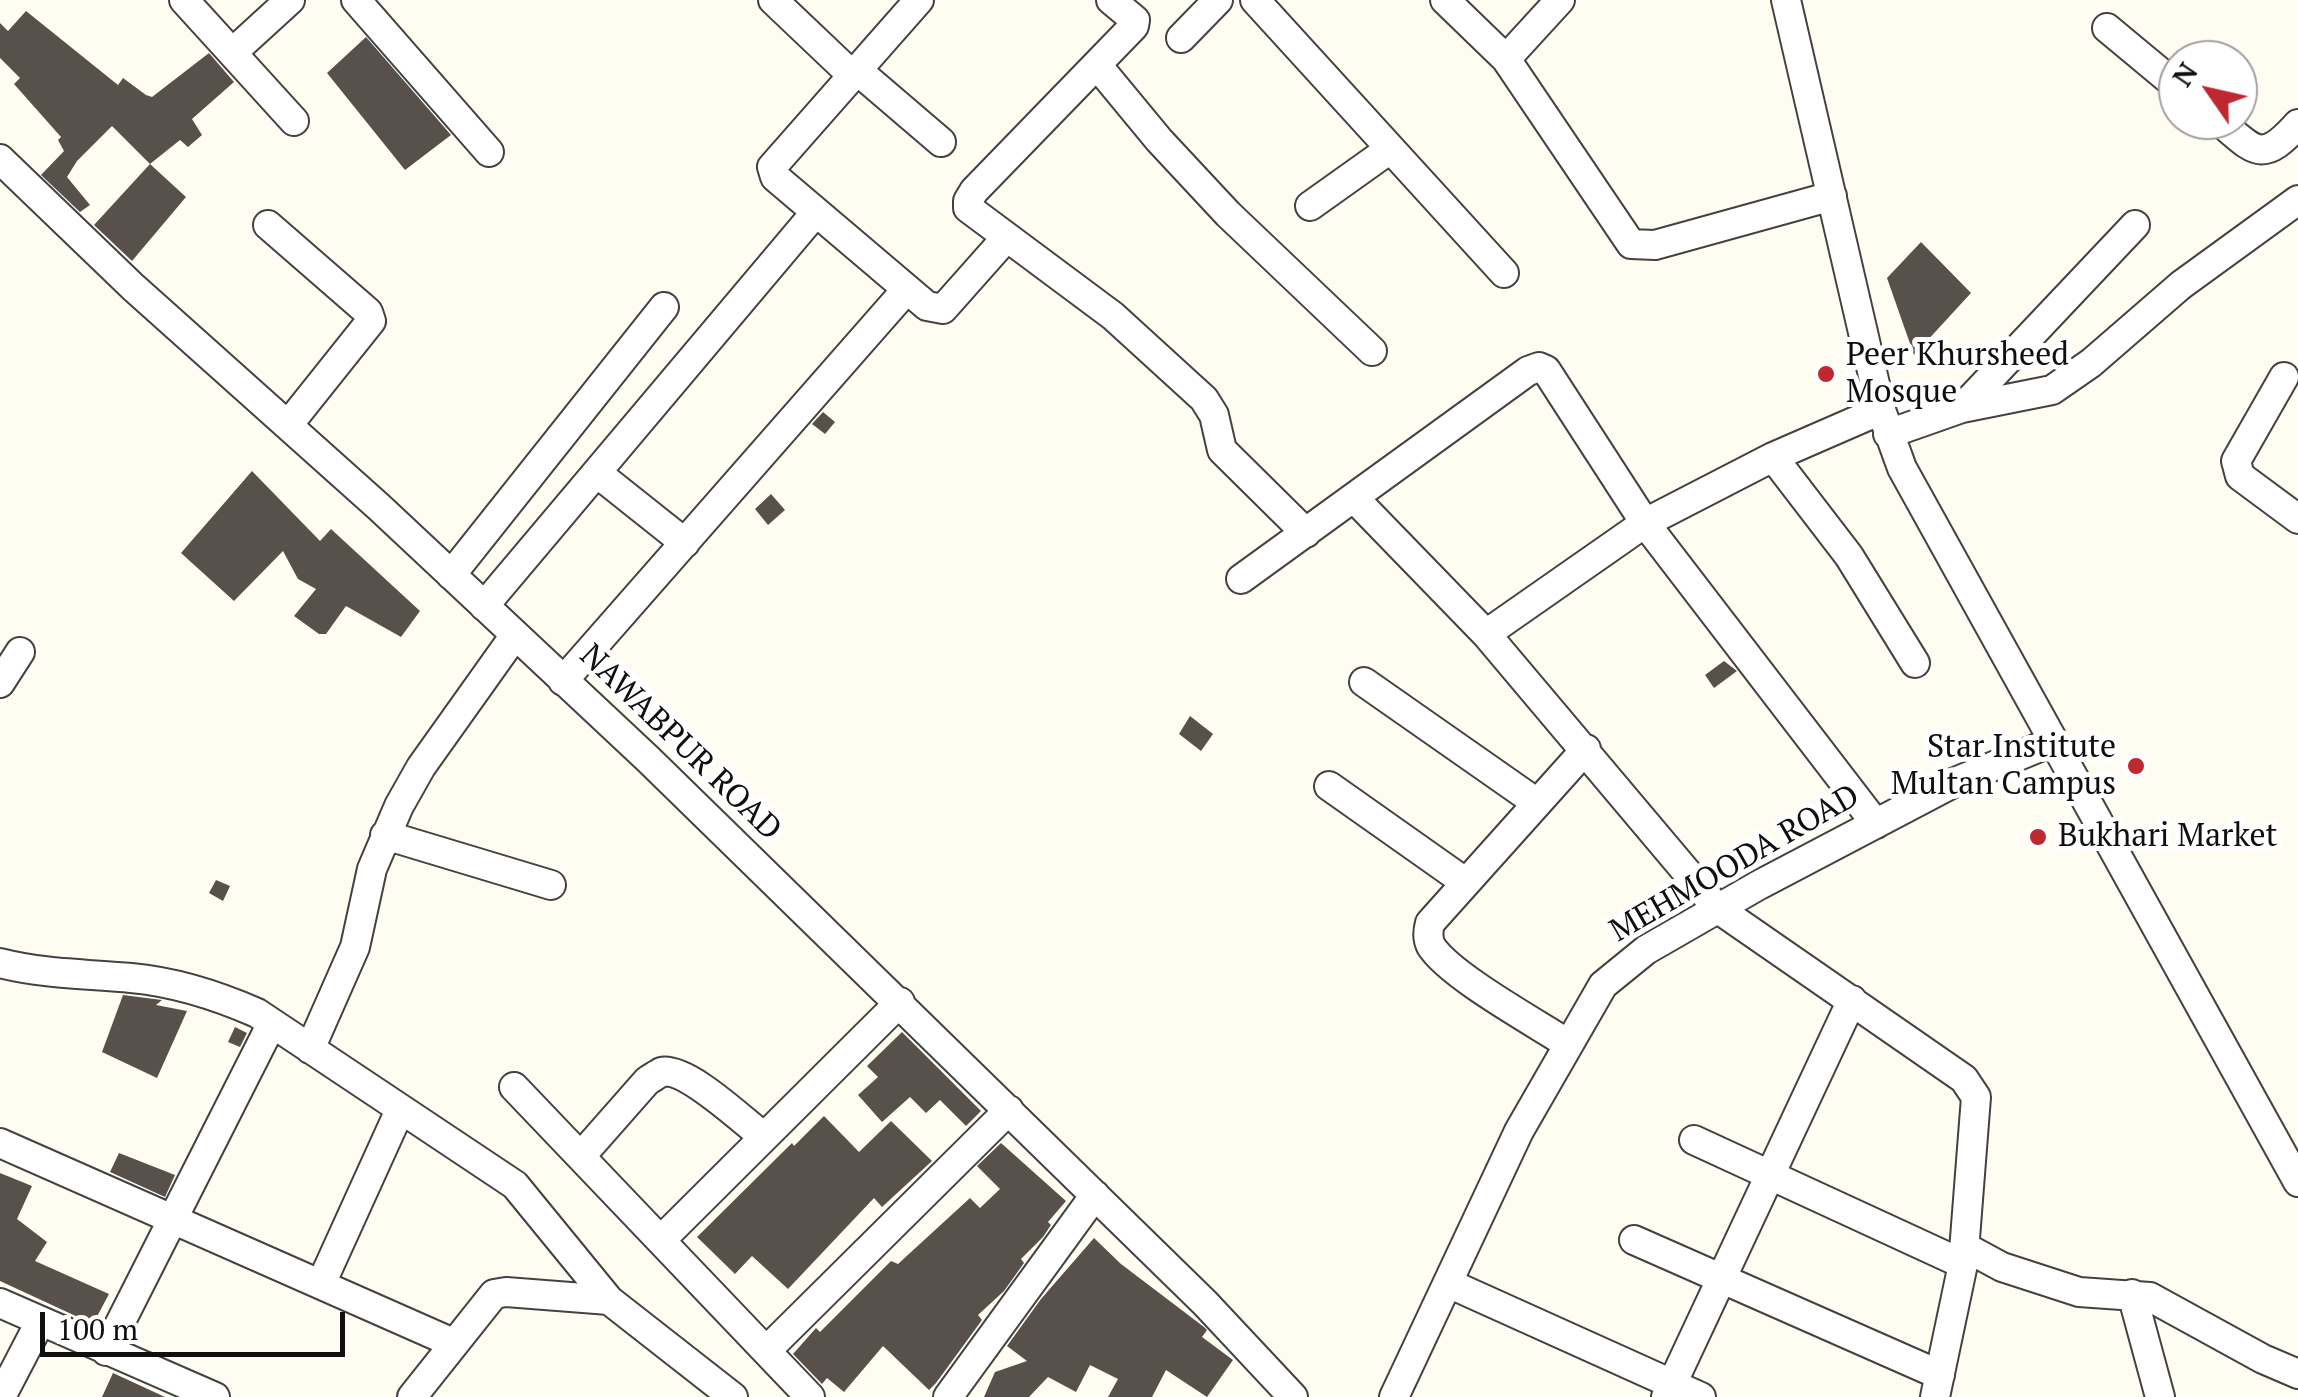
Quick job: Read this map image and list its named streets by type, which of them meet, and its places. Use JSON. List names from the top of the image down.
{
  "streets": {
    "street": ["NAWABPUR ROAD", "MEHMOODA ROAD"]
  },
  "places": ["Peer Khursheed Mosque", "Star Institute Multan Campus", "Bukhari Market"],
  "scale_bar": "100 m",
  "north": "top left"
}
